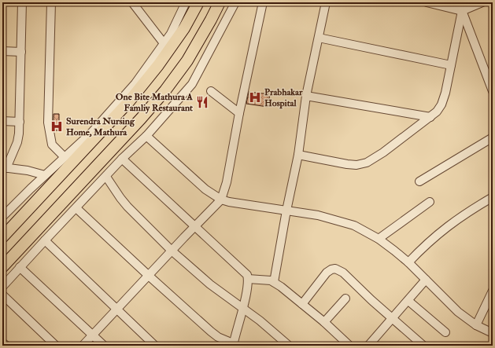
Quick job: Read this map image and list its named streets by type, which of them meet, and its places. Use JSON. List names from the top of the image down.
{
  "places": {
    "hospital": ["Prabhakar Hospital", "Surendra Nursing Home, Mathura"],
    "restaurant": ["One Bite Mathura A Famliy Restaurant"]
  }
}
